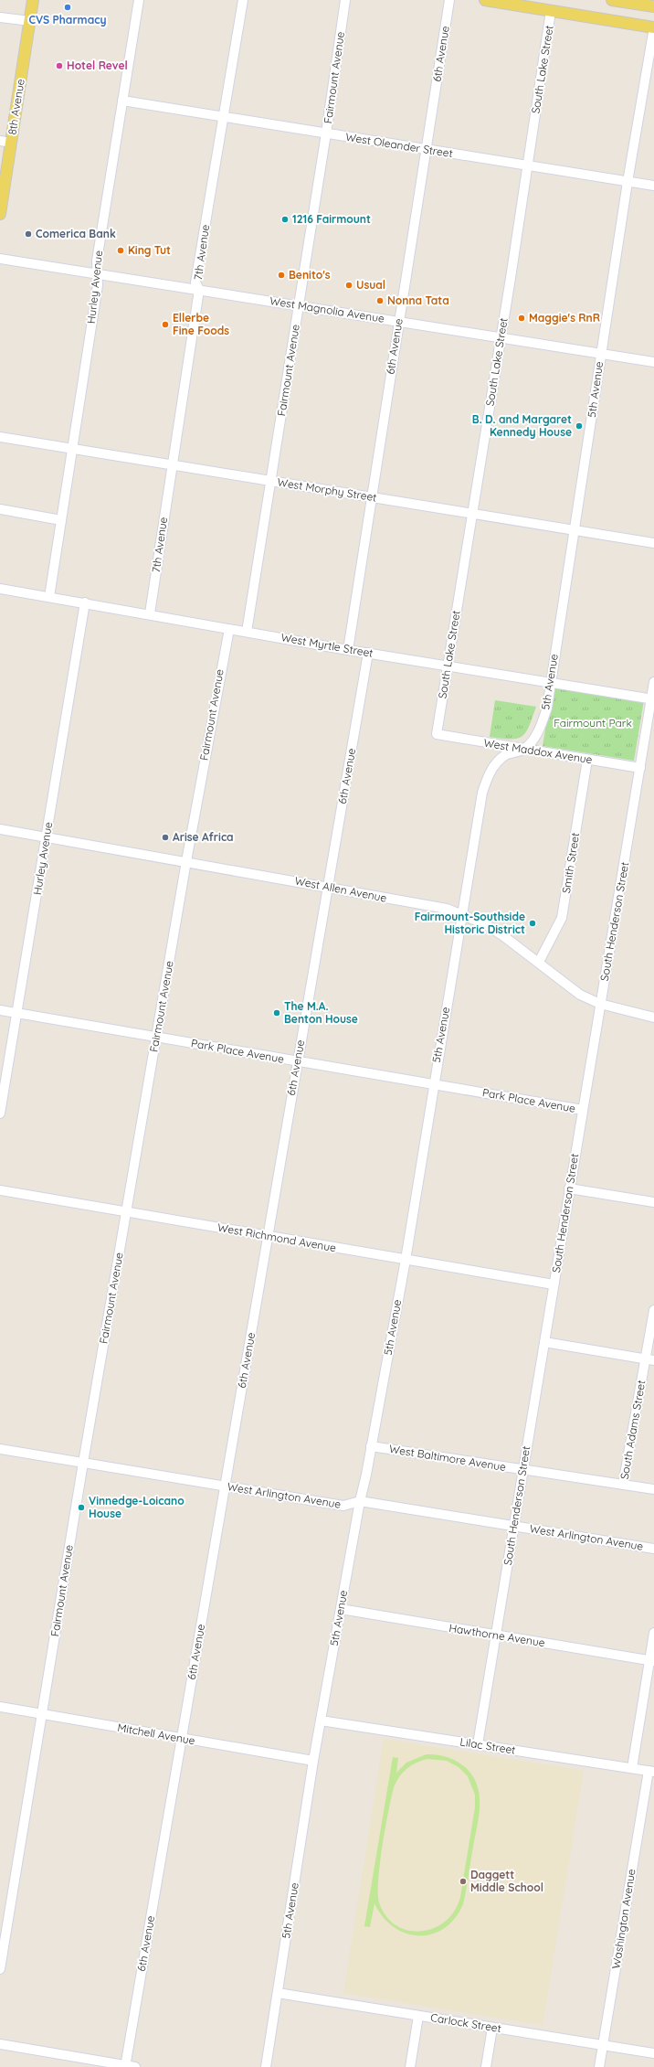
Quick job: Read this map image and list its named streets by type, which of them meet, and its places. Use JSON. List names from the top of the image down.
{
  "streets": {
    "main road": ["8th Avenue"],
    "street": [
      "6th Avenue",
      "South Lake Street",
      "Fairmount Avenue",
      "West Oleander Street",
      "7th Avenue",
      "Hurley Avenue",
      "West Magnolia Avenue",
      "5th Avenue",
      "West Morphy Street",
      "West Myrtle Street",
      "West Maddox Avenue",
      "Smith Street",
      "West Allen Avenue",
      "South Henderson Street",
      "Park Place Avenue",
      "West Richmond Avenue",
      "South Adams Street",
      "West Baltimore Avenue",
      "West Arlington Avenue",
      "Hawthorne Avenue",
      "Mitchell Avenue",
      "Lilac Street",
      "Washington Avenue",
      "Carlock Street"
    ]
  },
  "crossings": [
    ["6th Avenue", "West Oleander Street"],
    ["6th Avenue", "West Magnolia Avenue"],
    ["6th Avenue", "West Morphy Street"],
    ["6th Avenue", "West Myrtle Street"],
    ["6th Avenue", "West Allen Avenue"],
    ["6th Avenue", "Park Place Avenue"],
    ["6th Avenue", "West Richmond Avenue"],
    ["6th Avenue", "West Arlington Avenue"],
    ["6th Avenue", "Mitchell Avenue"],
    ["South Lake Street", "West Oleander Street"],
    ["South Lake Street", "West Magnolia Avenue"],
    ["South Lake Street", "West Morphy Street"],
    ["South Lake Street", "West Myrtle Street"],
    ["South Lake Street", "West Maddox Avenue"],
    ["Fairmount Avenue", "West Oleander Street"],
    ["Fairmount Avenue", "West Magnolia Avenue"],
    ["Fairmount Avenue", "West Morphy Street"],
    ["Fairmount Avenue", "West Myrtle Street"],
    ["Fairmount Avenue", "West Allen Avenue"],
    ["Fairmount Avenue", "Park Place Avenue"],
    ["Fairmount Avenue", "West Richmond Avenue"],
    ["Fairmount Avenue", "West Arlington Avenue"],
    ["Fairmount Avenue", "Mitchell Avenue"],
    ["West Oleander Street", "7th Avenue"],
    ["West Oleander Street", "Hurley Avenue"],
    ["West Oleander Street", "5th Avenue"],
    ["7th Avenue", "West Magnolia Avenue"],
    ["7th Avenue", "West Morphy Street"],
    ["7th Avenue", "West Myrtle Street"],
    ["Hurley Avenue", "West Magnolia Avenue"],
    ["Hurley Avenue", "West Morphy Street"],
    ["Hurley Avenue", "West Myrtle Street"],
    ["Hurley Avenue", "West Allen Avenue"],
    ["Hurley Avenue", "Park Place Avenue"],
    ["West Magnolia Avenue", "5th Avenue"],
    ["5th Avenue", "West Morphy Street"],
    ["5th Avenue", "West Myrtle Street"],
    ["5th Avenue", "West Maddox Avenue"],
    ["5th Avenue", "West Allen Avenue"],
    ["5th Avenue", "Park Place Avenue"],
    ["5th Avenue", "West Richmond Avenue"],
    ["5th Avenue", "West Baltimore Avenue"],
    ["5th Avenue", "West Arlington Avenue"],
    ["5th Avenue", "Hawthorne Avenue"],
    ["5th Avenue", "Mitchell Avenue"],
    ["5th Avenue", "Lilac Street"],
    ["5th Avenue", "Carlock Street"],
    ["West Myrtle Street", "South Henderson Street"],
    ["West Maddox Avenue", "Smith Street"],
    ["West Maddox Avenue", "South Henderson Street"],
    ["Smith Street", "West Allen Avenue"],
    ["West Allen Avenue", "South Henderson Street"],
    ["South Henderson Street", "Park Place Avenue"],
    ["South Henderson Street", "West Richmond Avenue"],
    ["South Henderson Street", "West Baltimore Avenue"],
    ["South Henderson Street", "West Arlington Avenue"],
    ["South Henderson Street", "Hawthorne Avenue"],
    ["South Henderson Street", "Lilac Street"],
    ["South Adams Street", "West Baltimore Avenue"],
    ["Lilac Street", "Washington Avenue"],
    ["Washington Avenue", "Carlock Street"]
  ],
  "parks": ["Fairmount Park"],
  "places": [
    "CVS Pharmacy",
    "Hotel Revel",
    "1216 Fairmount",
    "Comerica Bank",
    "King Tut",
    "Benito's",
    "Usual",
    "Nonna Tata",
    "Maggie's RnR",
    "Ellerbe Fine Foods",
    "B. D. and Margaret Kennedy House",
    "Arise Africa",
    "Fairmount-Southside Historic District",
    "The M.A. Benton House",
    "Vinnedge-Loicano House",
    "Daggett Middle School"
  ]
}
